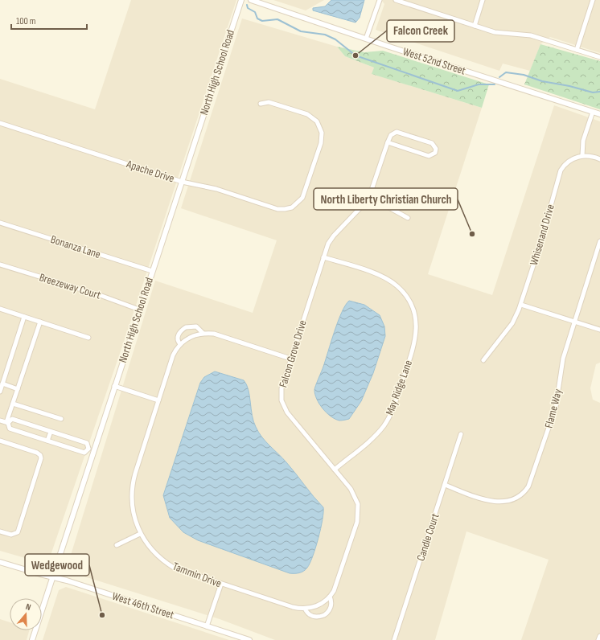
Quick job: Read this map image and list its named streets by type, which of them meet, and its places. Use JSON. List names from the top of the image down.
{
  "streets": {
    "street": [
      "West 52nd Street",
      "North High School Road",
      "Apache Drive",
      "Whisenand Drive",
      "Bonanza Lane",
      "Breezeway Court",
      "Falcon Grove Drive",
      "May Ridge Lane",
      "Flame Way",
      "Candle Court",
      "Tammin Drive",
      "West 46th Street"
    ]
  },
  "crossings": [
    ["North High School Road", "Apache Drive"],
    ["North High School Road", "Bonanza Lane"],
    ["North High School Road", "Breezeway Court"],
    ["North High School Road", "West 46th Street"],
    ["Falcon Grove Drive", "May Ridge Lane"],
    ["Falcon Grove Drive", "Tammin Drive"],
    ["Flame Way", "Candle Court"]
  ],
  "places": ["Falcon Creek", "North Liberty Christian Church", "Wedgewood"],
  "scale_bar": "100 m",
  "north": "top"
}
